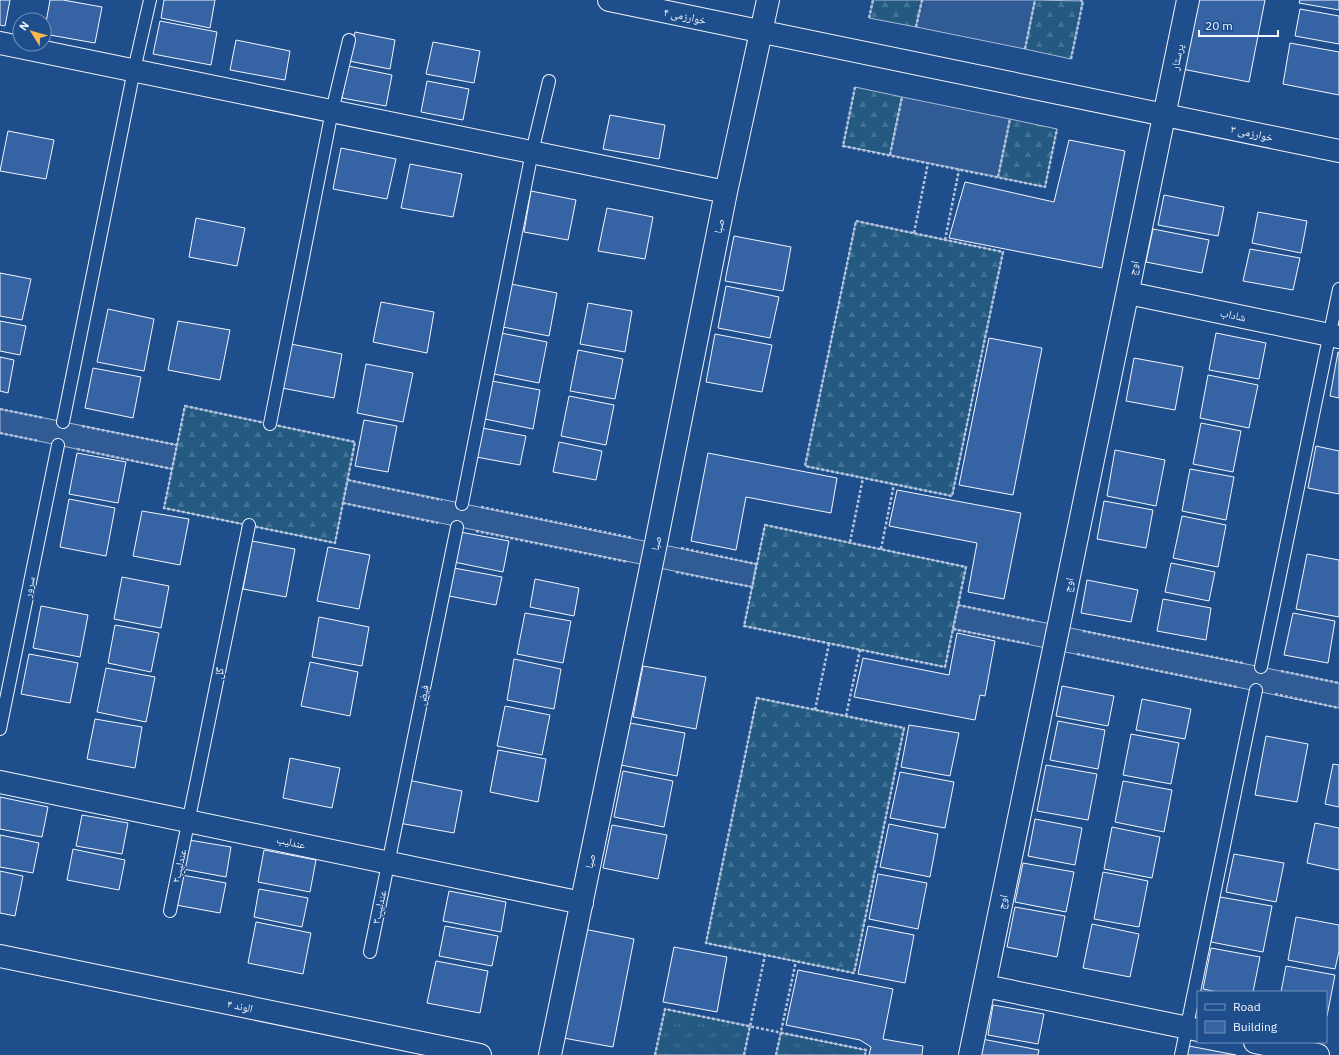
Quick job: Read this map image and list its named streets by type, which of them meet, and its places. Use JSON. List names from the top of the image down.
{
  "streets": {
    "street": [
      "خوارزمی ۴",
      "پرستار",
      "خوارزمی ۳",
      "صبا",
      "اوج",
      "شاداب",
      "عندلیب",
      "الوند ۴"
    ],
    "lane": [
      "سرور",
      "گل",
      "فیض",
      "عندلیب۲",
      "عندلیب۳"
    ]
  },
  "crossings": [
    ["خوارزمی ۴", "پرستار"],
    ["خوارزمی ۴", "خوارزمی ۳"],
    ["خوارزمی ۴", "صبا"],
    ["خوارزمی ۴", "اوج"],
    ["پرستار", "خوارزمی ۳"],
    ["پرستار", "اوج"],
    ["خوارزمی ۳", "اوج"],
    ["صبا", "عندلیب"],
    ["اوج", "شاداب"],
    ["گل", "عندلیب"],
    ["گل", "عندلیب۲"],
    ["فیض", "عندلیب"],
    ["فیض", "عندلیب۳"],
    ["عندلیب", "عندلیب۲"],
    ["عندلیب", "عندلیب۳"]
  ],
  "legend": ["Road", "Building"],
  "scale_bar": "20 m",
  "north": "top left"
}
